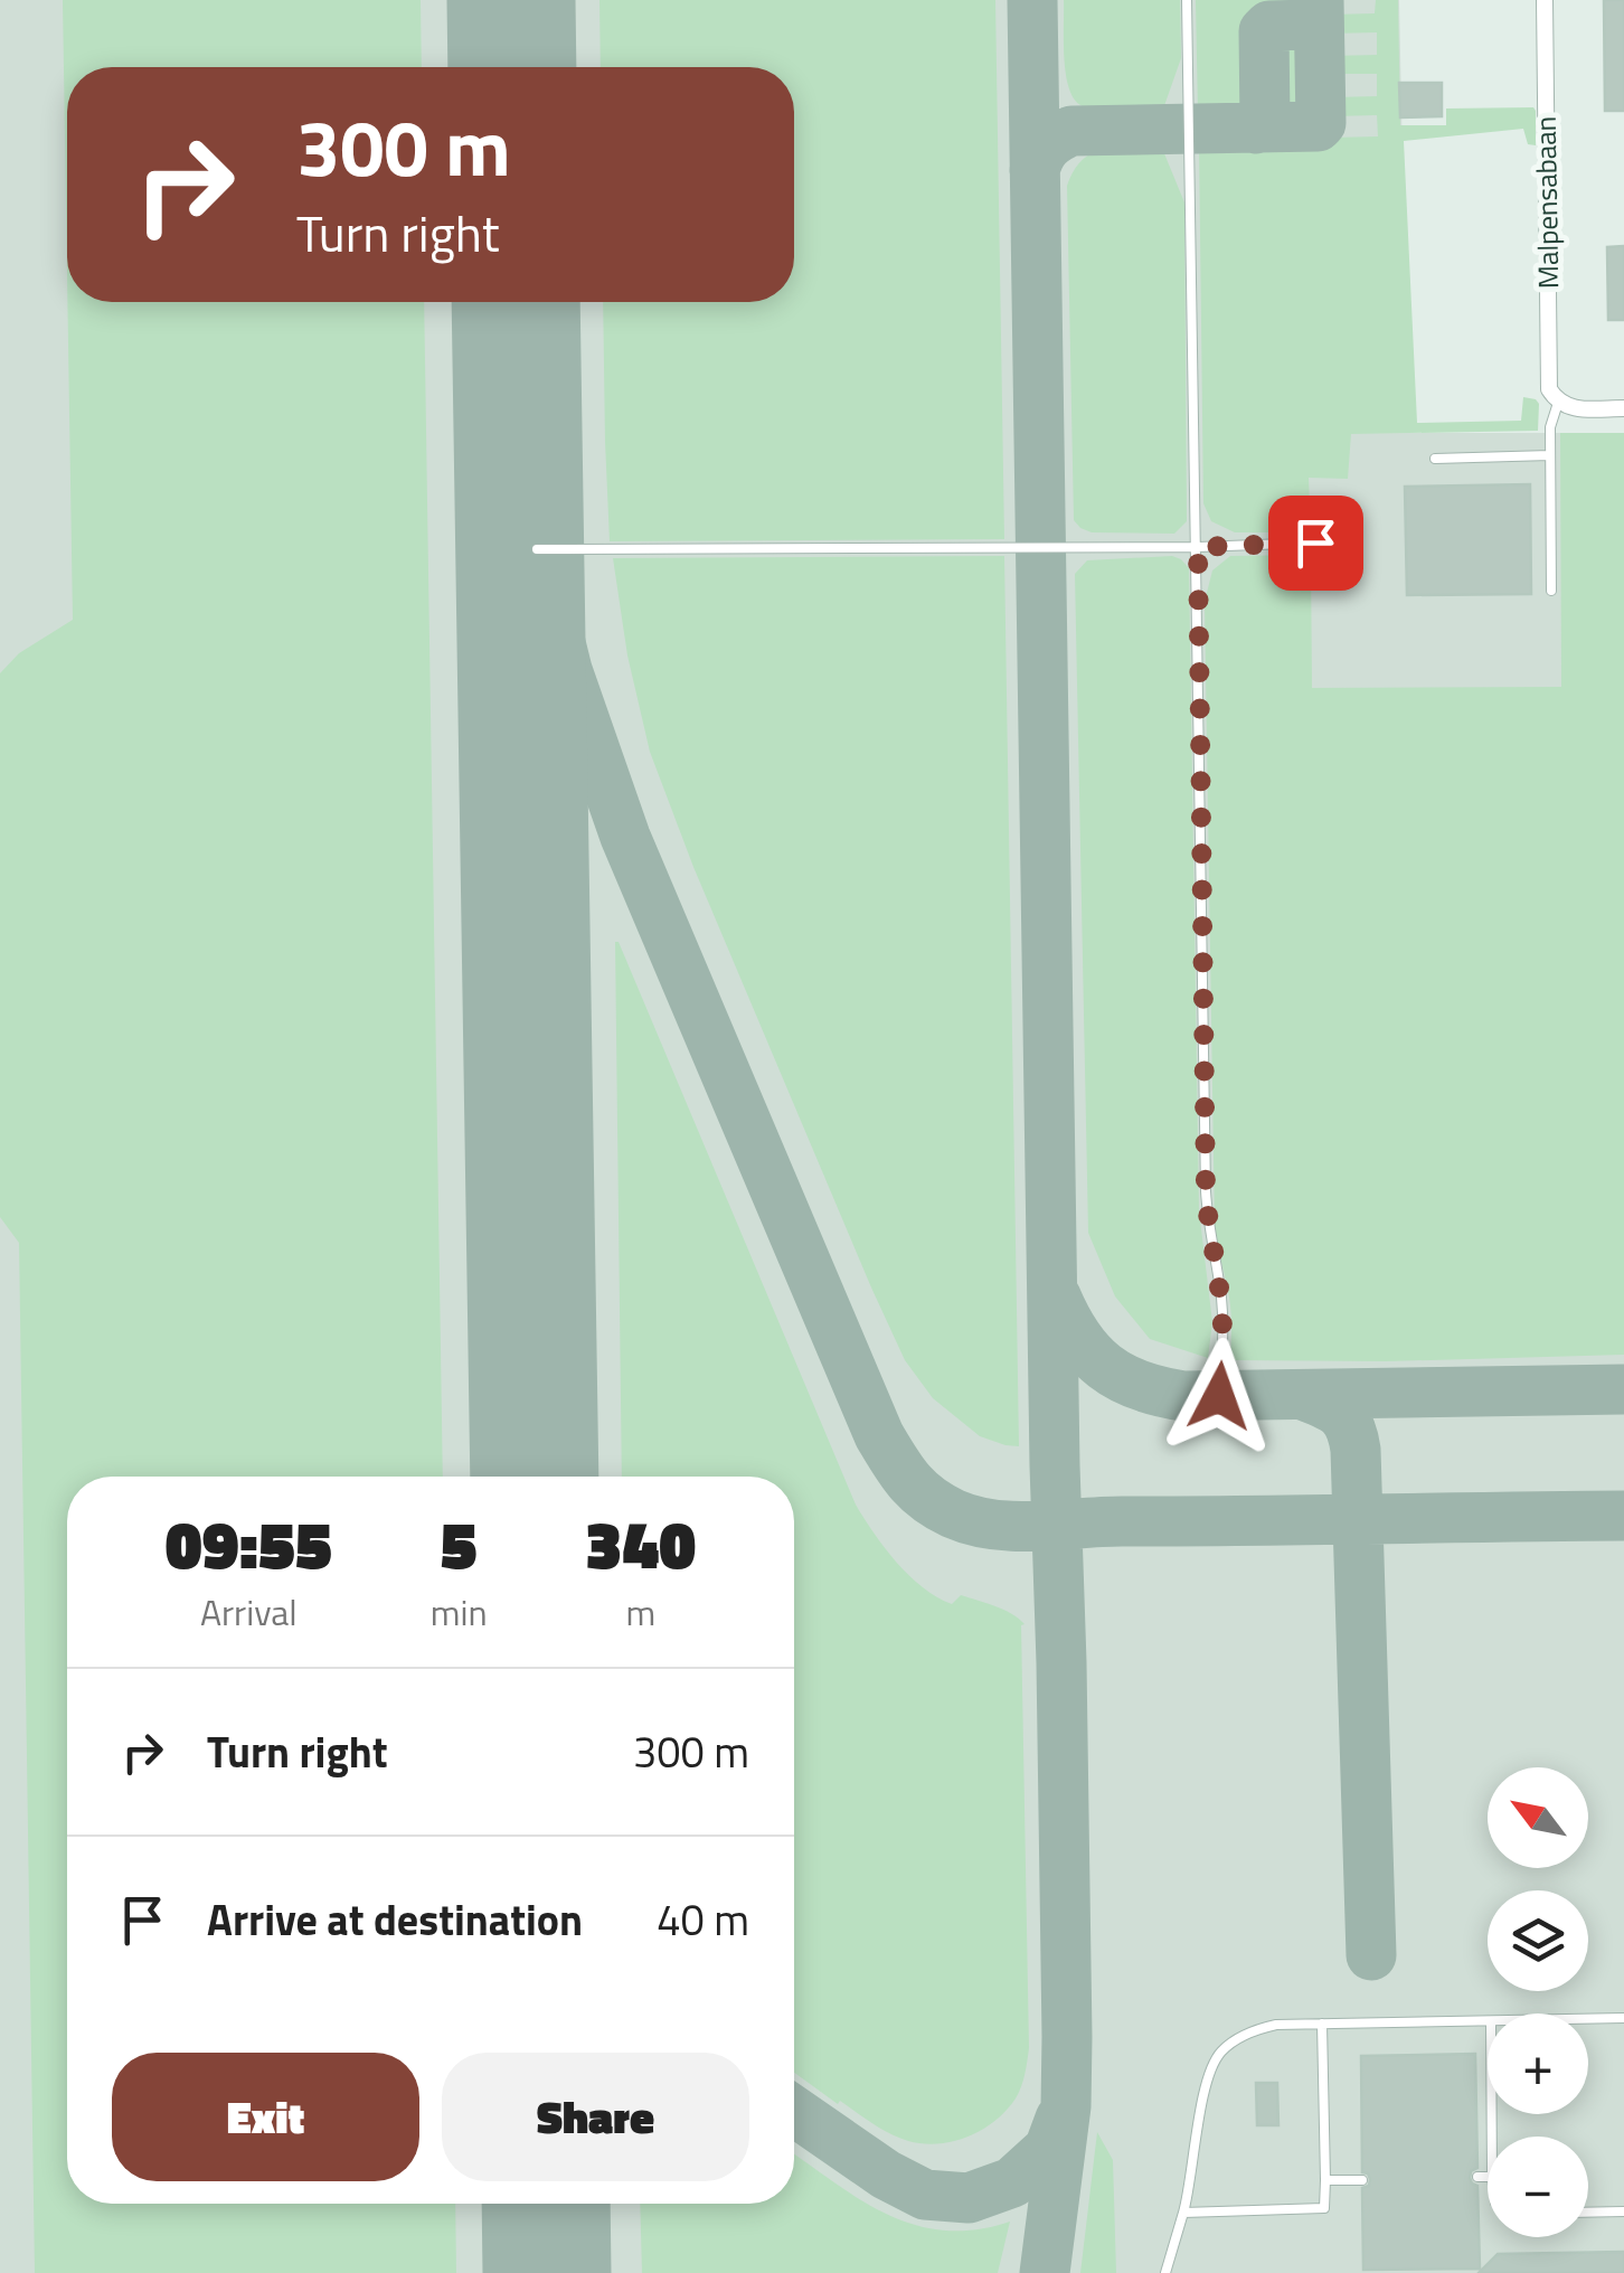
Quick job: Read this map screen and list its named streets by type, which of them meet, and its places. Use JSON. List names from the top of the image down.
{
  "streets": {
    "street": ["Malpensabaan"]
  },
  "north": "top left",
  "page": {
    "turn": ["300 m", "Turn right"],
    "eta": [
      "09:55",
      "Arrival",
      "5",
      "min",
      "340",
      "m"
    ],
    "list": [
      {
        "name": "Turn right",
        "value": "300 m"
      },
      {
        "name": "Arrive at destination",
        "value": "40 m"
      }
    ],
    "map_buttons": ["+", "−"],
    "buttons": ["Exit", "Share"]
  }
}
